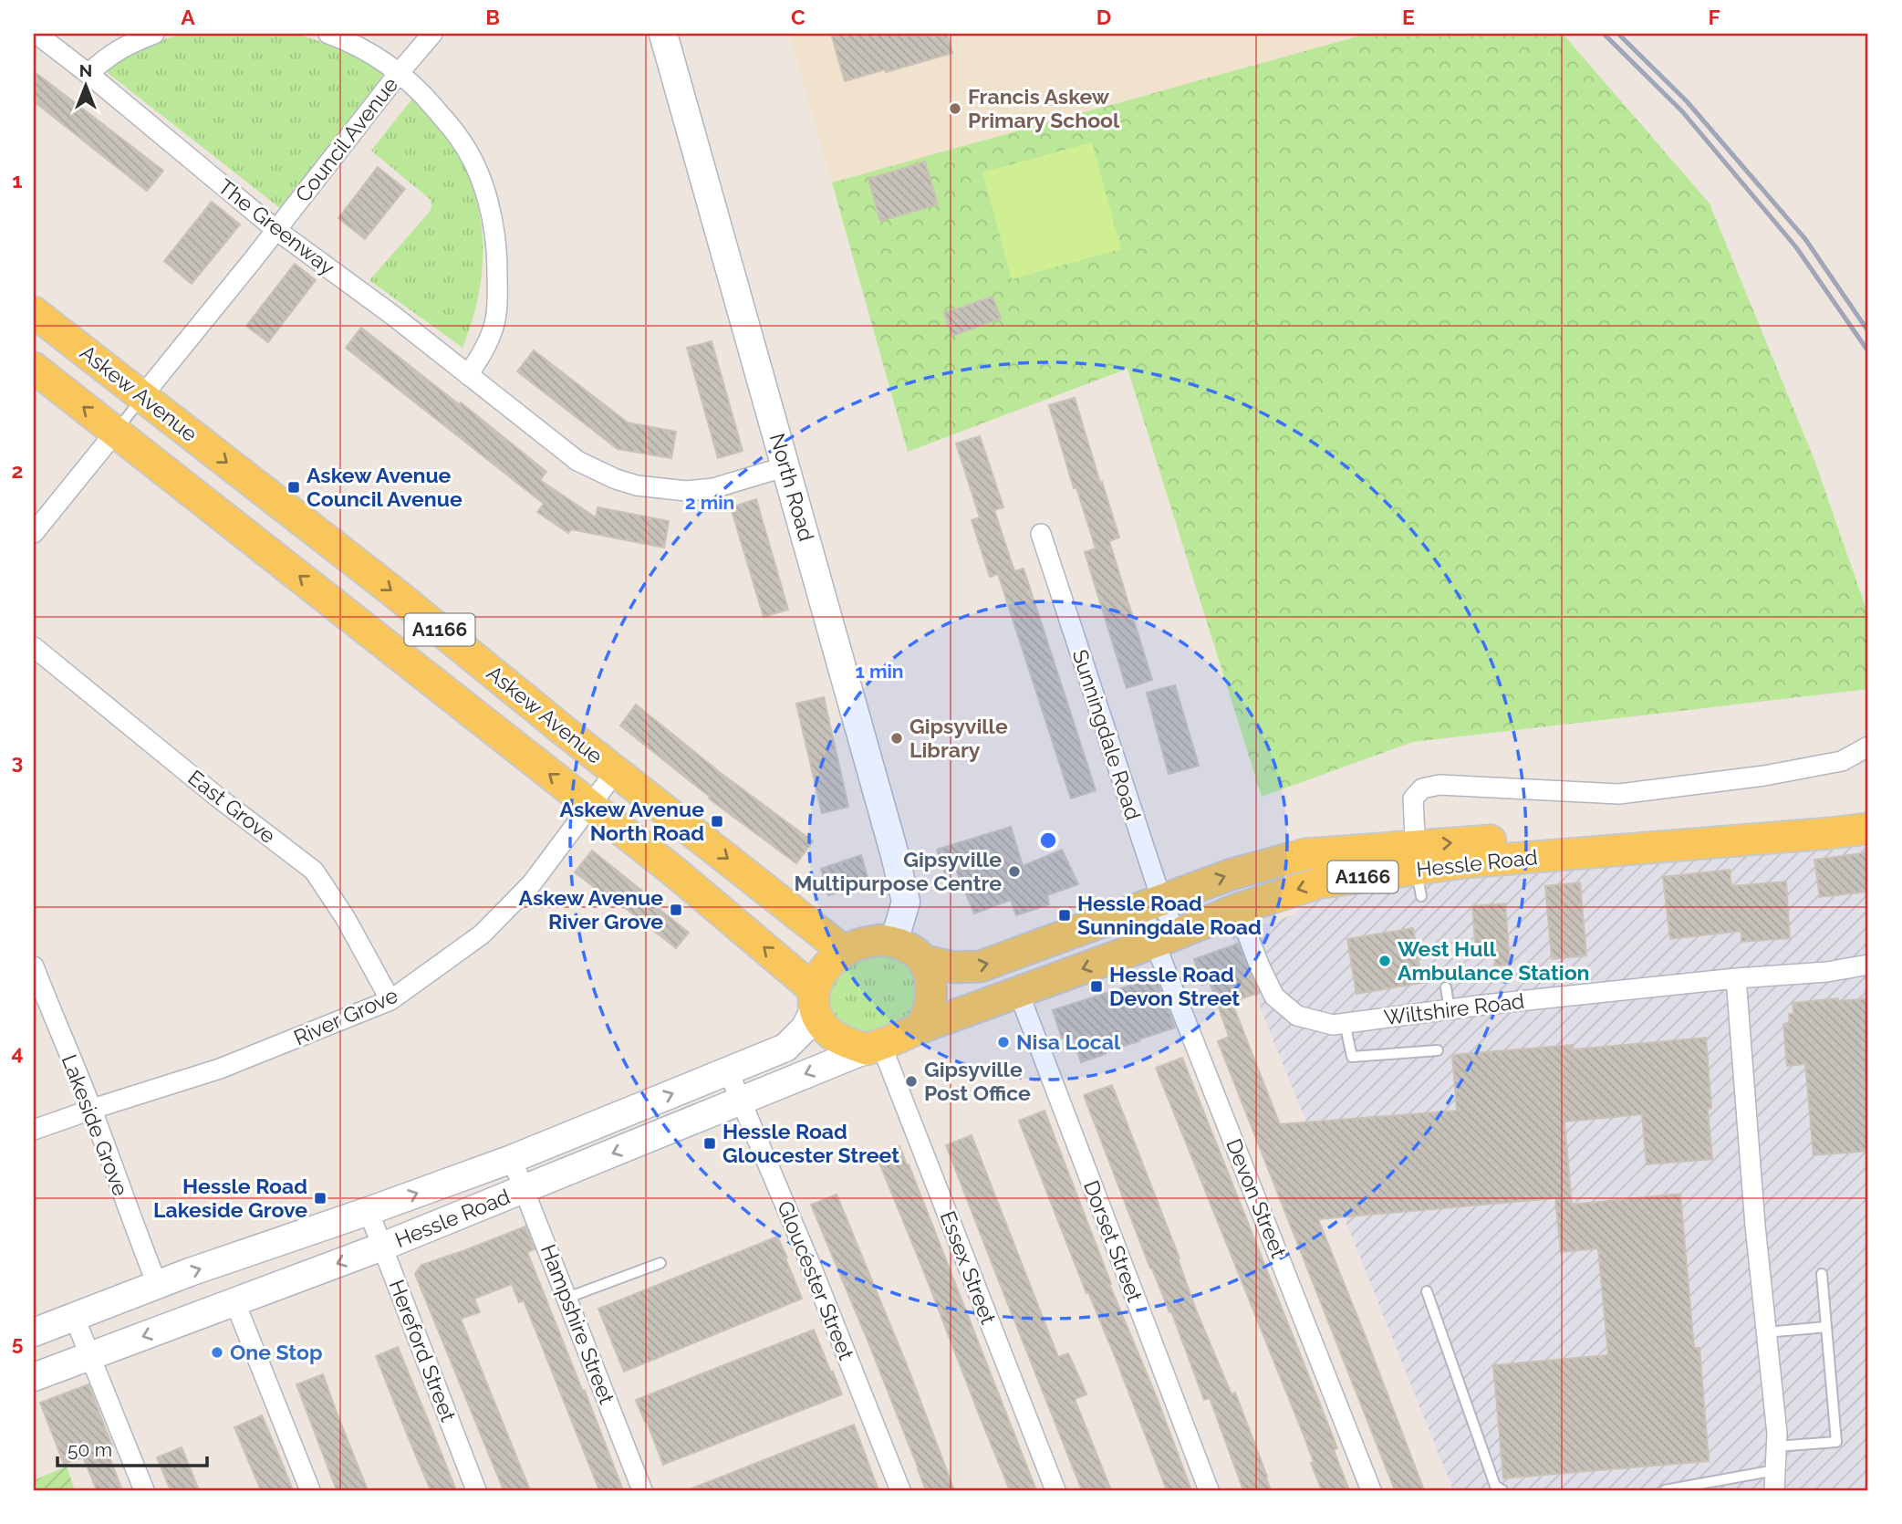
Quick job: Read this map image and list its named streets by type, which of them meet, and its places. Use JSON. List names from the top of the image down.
{
  "streets": {
    "main road": ["Askew Avenue", "A1166", "Hessle Road"],
    "street": [
      "Council Avenue",
      "The Greenway",
      "North Road",
      "Sunningdale Road",
      "East Grove",
      "Wiltshire Road",
      "River Grove",
      "Lakeside Grove",
      "Devon Street",
      "Dorset Street",
      "Essex Street",
      "Gloucester Street",
      "Hampshire Street",
      "Hereford Street"
    ]
  },
  "crossings": [
    ["Council Avenue", "The Greenway"],
    ["Council Avenue", "Askew Avenue"],
    ["The Greenway", "North Road"],
    ["Askew Avenue", "North Road"],
    ["Askew Avenue", "Hessle Road"],
    ["Askew Avenue", "River Grove"],
    ["Askew Avenue", "Essex Street"],
    ["North Road", "Hessle Road"],
    ["North Road", "Essex Street"],
    ["Sunningdale Road", "Hessle Road"],
    ["Sunningdale Road", "Devon Street"],
    ["East Grove", "River Grove"],
    ["Hessle Road", "Wiltshire Road"],
    ["Hessle Road", "Lakeside Grove"],
    ["Hessle Road", "Devon Street"],
    ["Hessle Road", "Dorset Street"],
    ["Hessle Road", "Essex Street"],
    ["Hessle Road", "Gloucester Street"],
    ["Hessle Road", "Hampshire Street"],
    ["Hessle Road", "Hereford Street"],
    ["River Grove", "Lakeside Grove"]
  ],
  "places": {
    "other": [
      "Francis Askew Primary School",
      "Gipsyville Library",
      "Gipsyville Multipurpose Centre",
      "West Hull Ambulance Station",
      "Nisa Local",
      "Gipsyville Post Office",
      "One Stop"
    ],
    "transit": [
      "Askew Avenue Council Avenue",
      "Askew Avenue North Road",
      "Askew Avenue River Grove",
      "Hessle Road Sunningdale Road",
      "Hessle Road Devon Street",
      "Hessle Road Gloucester Street",
      "Hessle Road Lakeside Grove"
    ]
  },
  "scale_bar": "50 m",
  "north": "top",
  "grid": {
    "columns": [
      "A",
      "B",
      "C",
      "D",
      "E",
      "F"
    ],
    "rows": [
      "1",
      "2",
      "3",
      "4",
      "5"
    ]
  },
  "rings": ["2 min", "1 min"]
}
